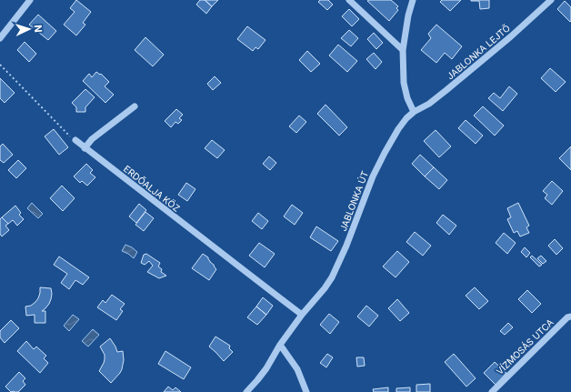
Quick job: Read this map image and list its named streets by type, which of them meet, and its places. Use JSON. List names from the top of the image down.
{
  "streets": {
    "street": [
      "JABLONKA LEJTŐ",
      "ERDŐALJA KÖZ",
      "JABLONKA ÚT",
      "VÍZMOSÁS UTCA"
    ]
  },
  "crossings": [
    ["JABLONKA LEJTŐ", "JABLONKA ÚT"],
    ["ERDŐALJA KÖZ", "JABLONKA ÚT"]
  ],
  "north": "right"
}
